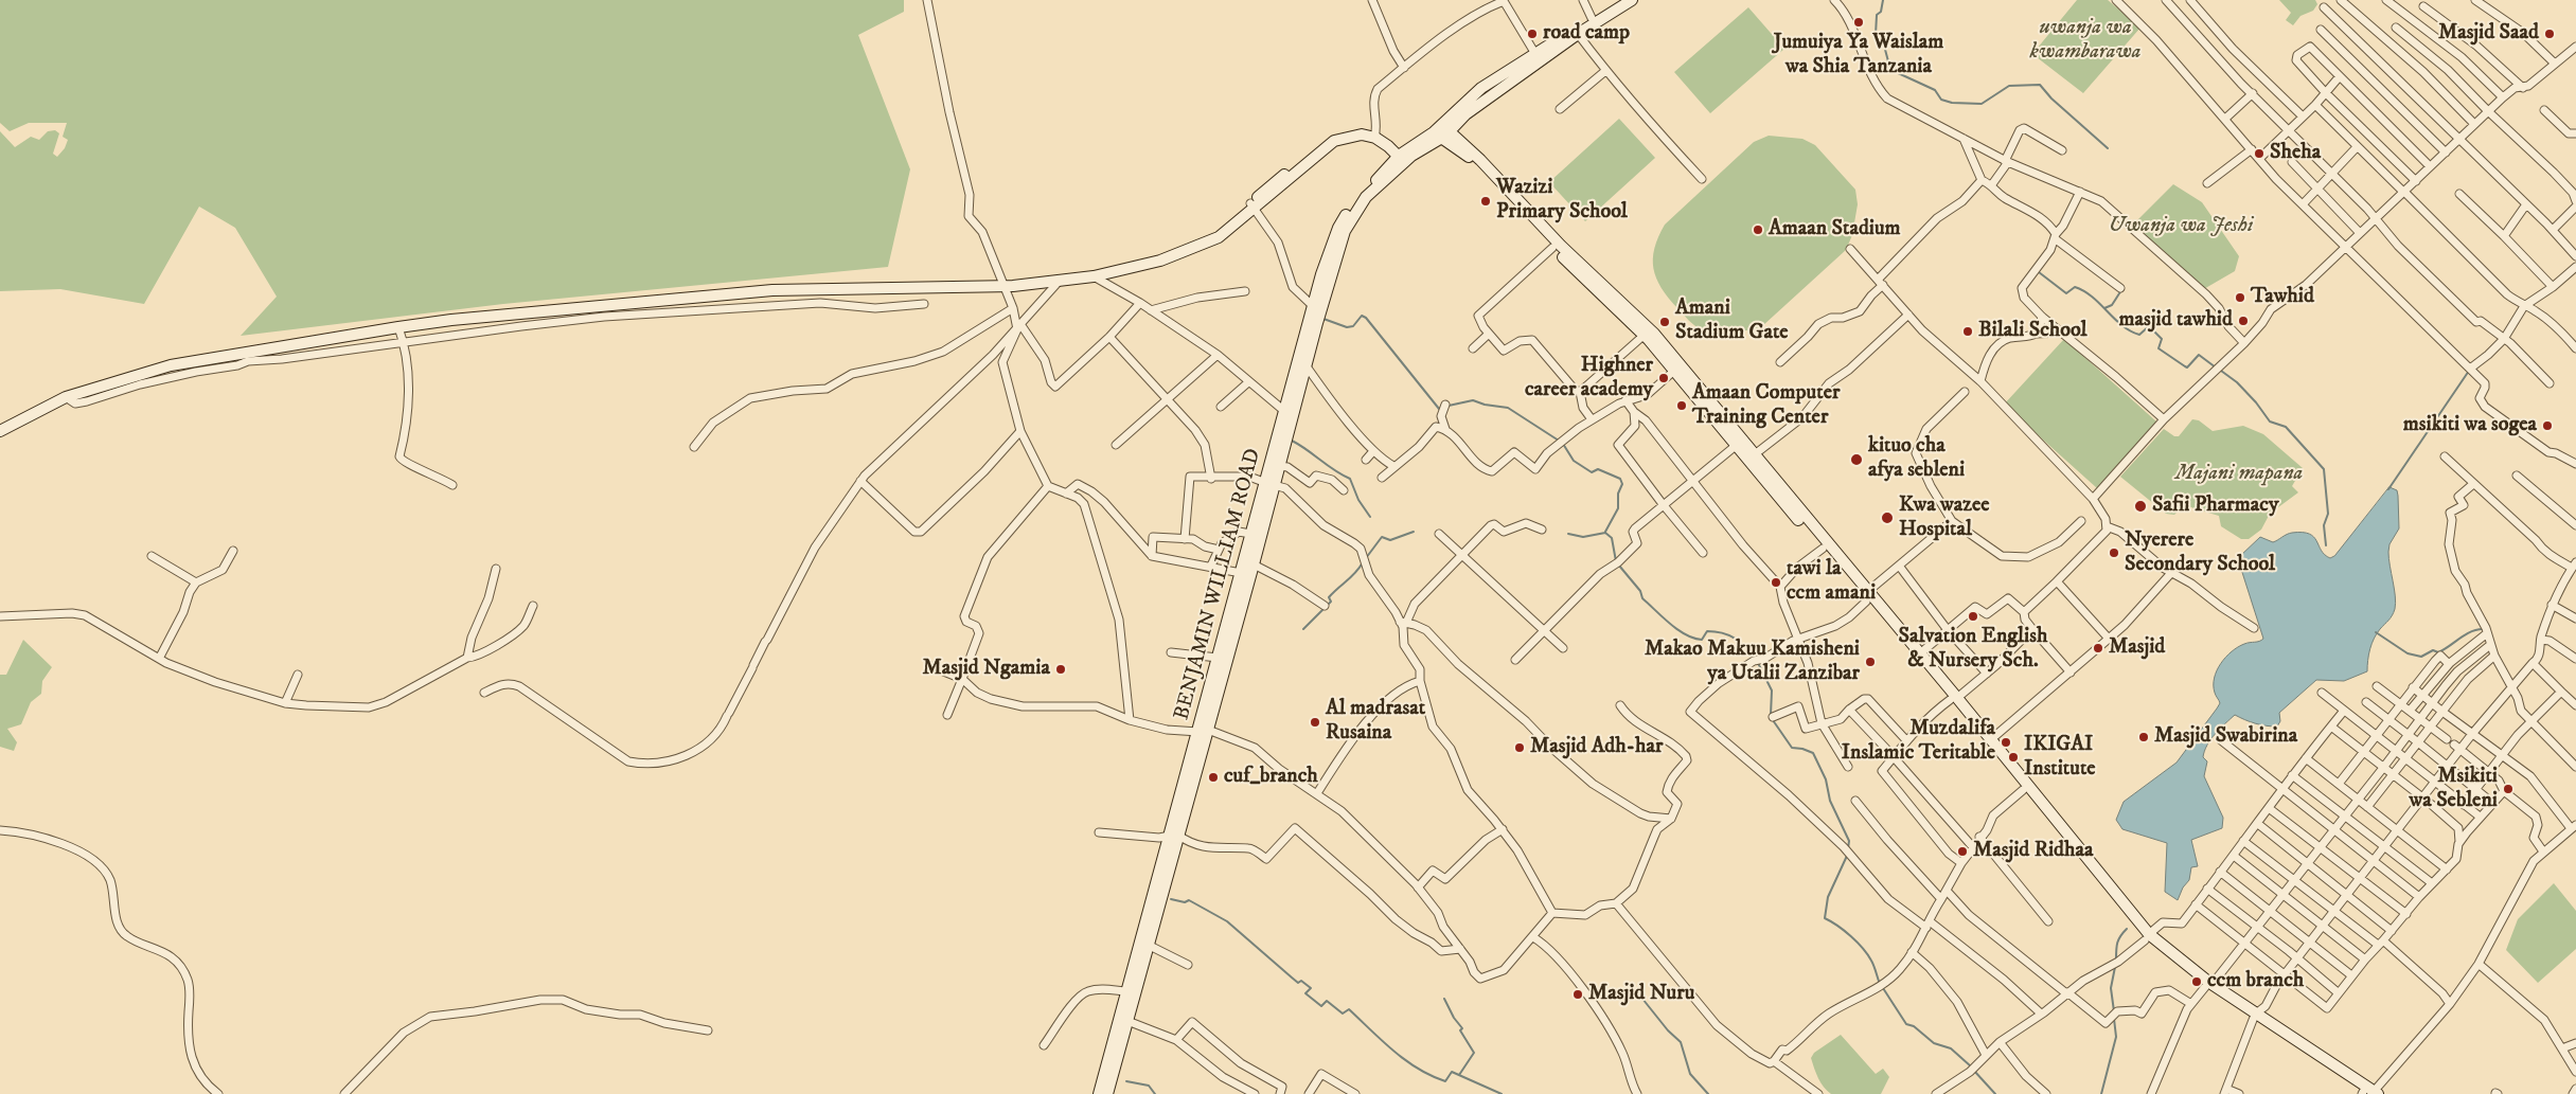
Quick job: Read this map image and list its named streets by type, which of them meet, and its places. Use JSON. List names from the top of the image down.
{
  "streets": {
    "main road": ["BENJAMIN WILLIAM ROAD"]
  },
  "parks": ["uwanja wa kwambarawa", "Uwanja wa Jeshi", "Majani mapana"],
  "places": [
    "Jumuiya Ya Waislam wa Shia Tanzania",
    "road camp",
    "Masjid Saad",
    "Sheha",
    "Wazizi Primary School",
    "Amaan Stadium",
    "Tawhid",
    "masjid tawhid",
    "Amani Stadium Gate",
    "Bilali School",
    "Highner career academy",
    "Amaan Computer Training Center",
    "msikiti wa sogea",
    "kituo cha afya sebleni",
    "Safii Pharmacy",
    "Kwa wazee Hospital",
    "Nyerere Secondary School",
    "tawi la ccm amani",
    "Salvation English & Nursery Sch.",
    "Masjid",
    "Makao Makuu Kamisheni ya Utalii Zanzibar",
    "Masjid Ngamia",
    "Al madrasat Rusaina",
    "Masjid Swabirina",
    "Muzdalifa Inslamic Teritable",
    "Masjid Adh-har",
    "IKIGAI Institute",
    "cuf_branch",
    "Msikiti wa Sebleni",
    "Masjid Ridhaa",
    "ccm branch",
    "Masjid Nuru"
  ]
}
